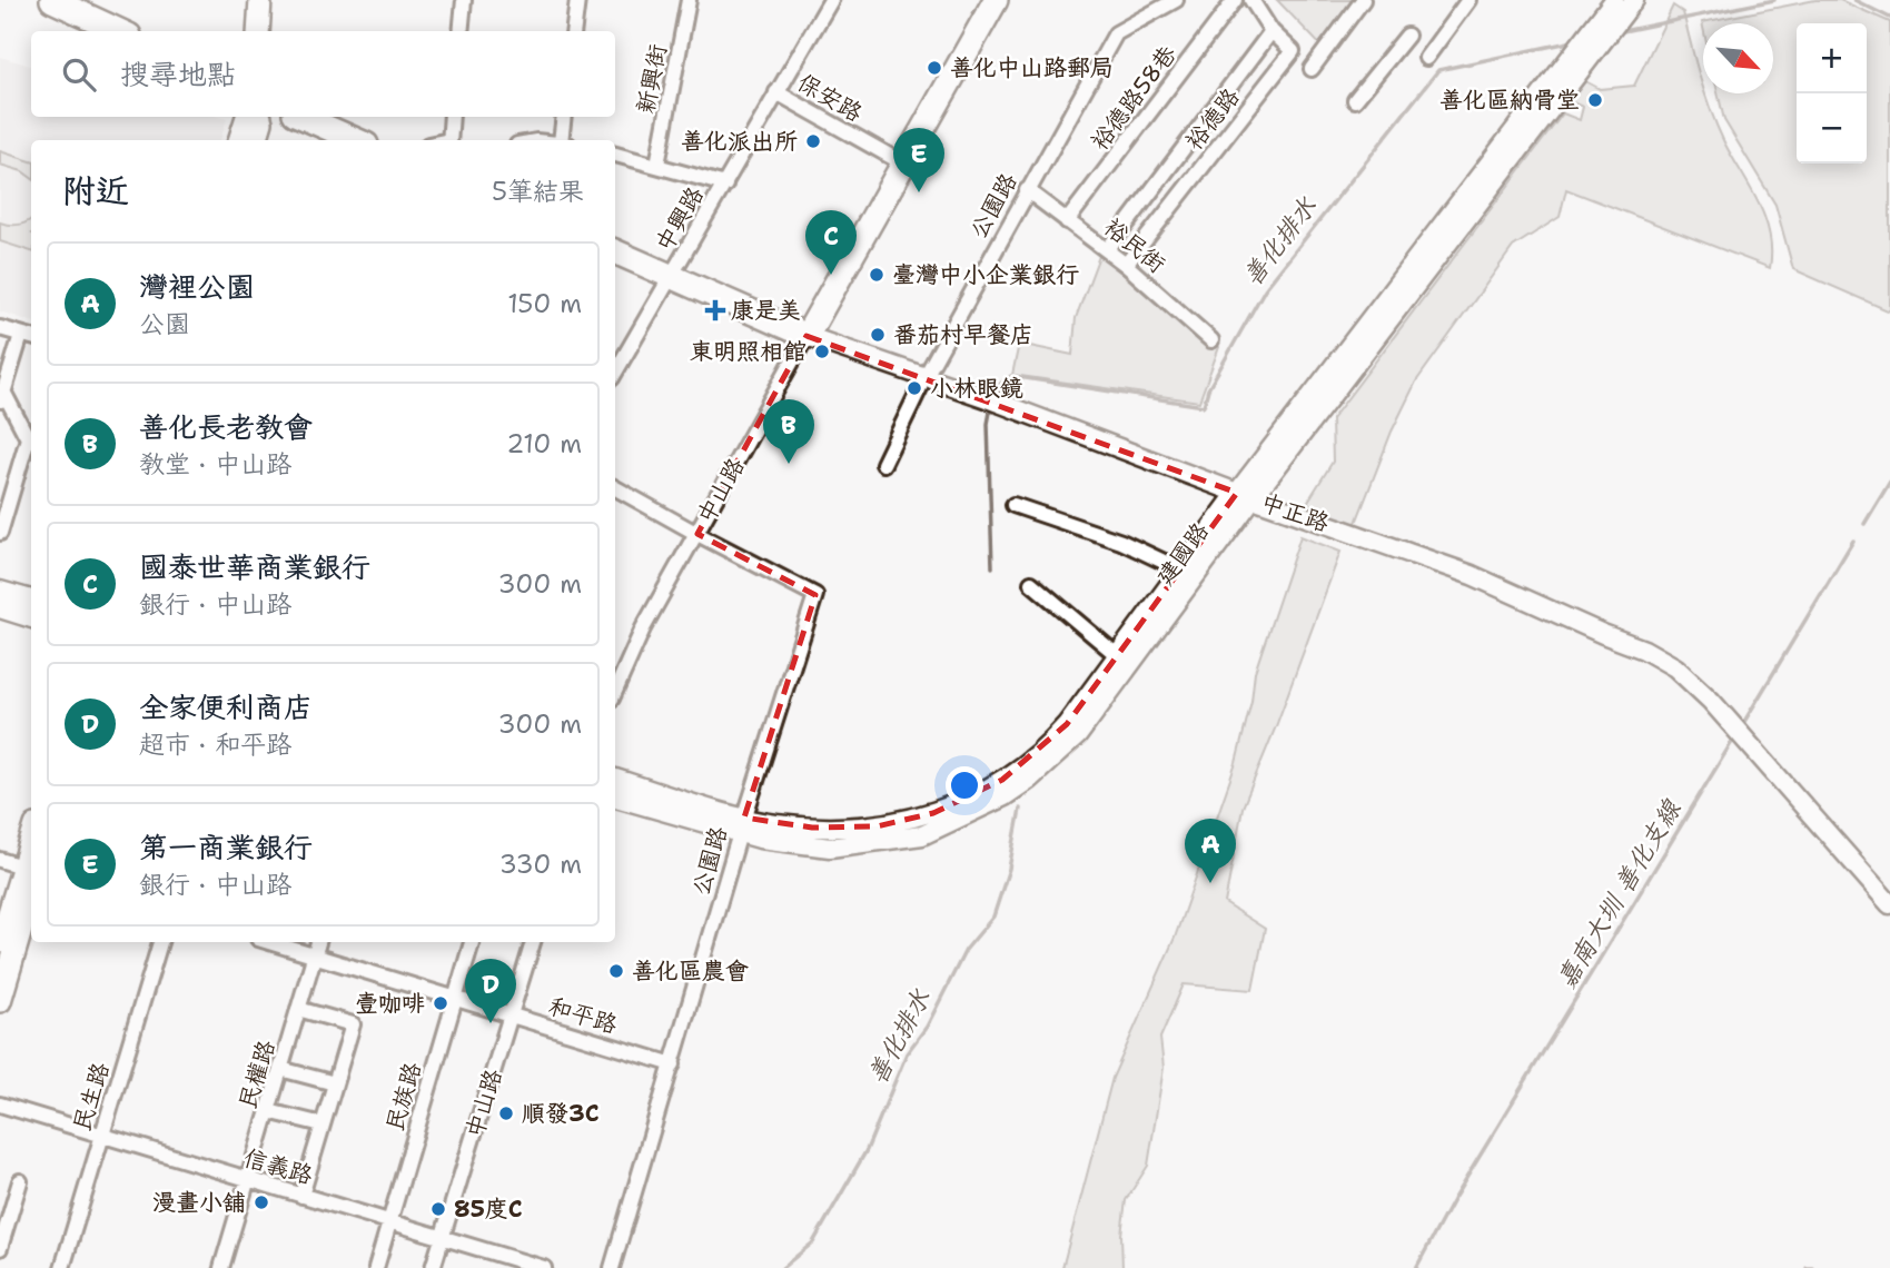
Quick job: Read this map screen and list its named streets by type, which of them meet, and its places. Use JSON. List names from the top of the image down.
{
  "streets": {
    "main road": ["中山路", "中正路"],
    "street": [
      "新興街",
      "保安路",
      "裕德路58巷",
      "裕德路",
      "公園路",
      "中興路",
      "裕民街",
      "建國路",
      "和平路",
      "民權路",
      "民生路",
      "民族路",
      "信義路"
    ]
  },
  "crossings": [
    ["保安路", "中興路"],
    ["保安路", "中山路"],
    ["裕德路58巷", "裕民街"],
    ["裕德路", "裕民街"],
    ["公園路", "裕民街"],
    ["公園路", "中山路"],
    ["公園路", "中正路"],
    ["公園路", "建國路"],
    ["公園路", "和平路"],
    ["中興路", "中正路"],
    ["中山路", "中正路"],
    ["中山路", "和平路"],
    ["中山路", "信義路"],
    ["中正路", "建國路"],
    ["和平路", "民權路"],
    ["和平路", "民族路"],
    ["民權路", "信義路"],
    ["民生路", "信義路"],
    ["民族路", "信義路"]
  ],
  "water": ["善化排水", "嘉南大圳 善化支線"],
  "places": {
    "other": [
      "善化中山路郵局",
      "善化區納骨堂",
      "善化派出所",
      "臺灣中小企業銀行",
      "番茄村早餐店",
      "東明照相館",
      "小林眼鏡",
      "善化區農會",
      "壹咖啡",
      "順發3C",
      "漫畫小舖",
      "85度C"
    ],
    "health": ["康是美"]
  },
  "north": "bottom right",
  "page": {
    "map_buttons": ["+", "−"],
    "search": "搜尋地點",
    "pins": [
      "E",
      "C",
      "B",
      "A",
      "D"
    ],
    "heading": ["附近", "5筆結果"],
    "list": [
      {
        "mark": "A",
        "name": "灣裡公園",
        "note": "公園",
        "value": "150 m"
      },
      {
        "mark": "B",
        "name": "善化長老教會",
        "note": "教堂 · 中山路",
        "value": "210 m"
      },
      {
        "mark": "C",
        "name": "國泰世華商業銀行",
        "note": "銀行 · 中山路",
        "value": "300 m"
      },
      {
        "mark": "D",
        "name": "全家便利商店",
        "note": "超市 · 和平路",
        "value": "300 m"
      },
      {
        "mark": "E",
        "name": "第一商業銀行",
        "note": "銀行 · 中山路",
        "value": "330 m"
      }
    ]
  }
}
